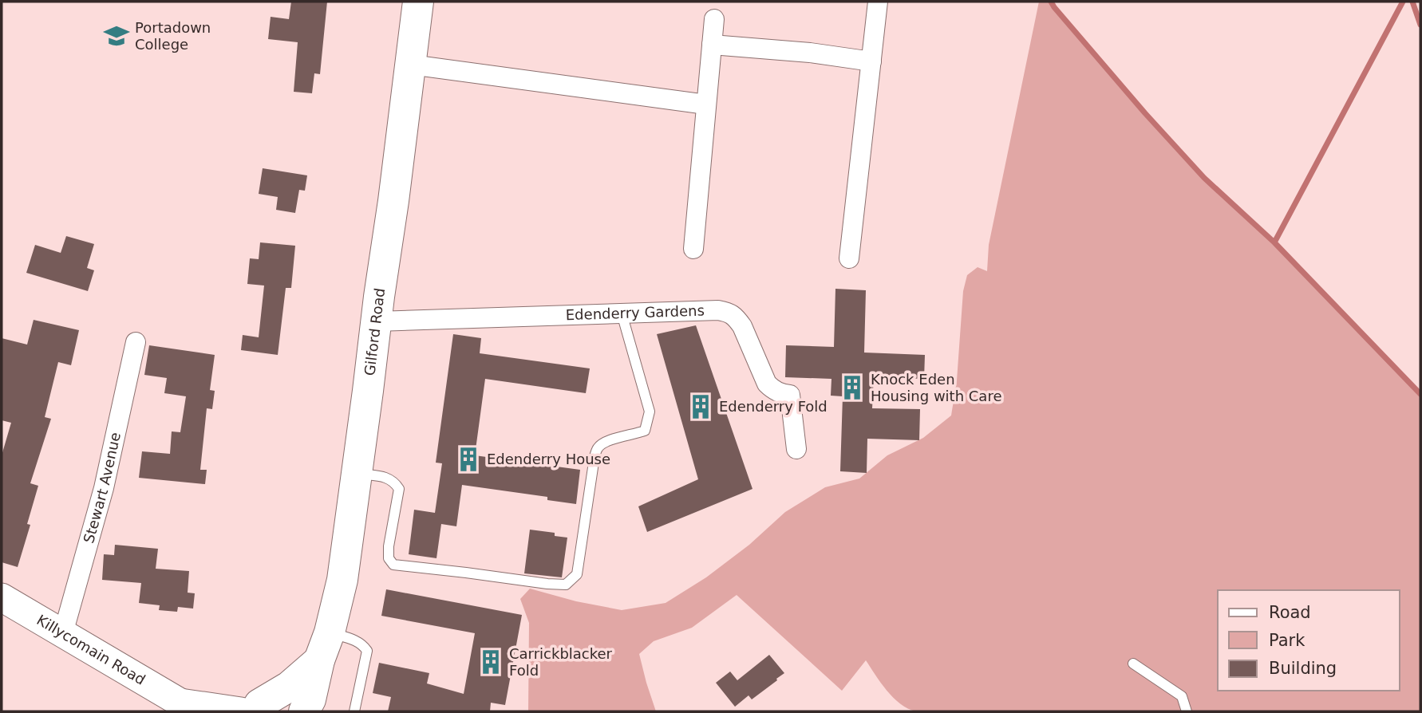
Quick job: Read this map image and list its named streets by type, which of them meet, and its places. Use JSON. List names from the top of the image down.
{
  "streets": {
    "main road": ["Gilford Road"],
    "street": ["Edenderry Gardens", "Stewart Avenue", "Killycomain Road"]
  },
  "crossings": [
    ["Edenderry Gardens", "Gilford Road"],
    ["Gilford Road", "Killycomain Road"],
    ["Stewart Avenue", "Killycomain Road"]
  ],
  "places": {
    "school or university": ["Portadown College"],
    "building": [
      "Knock Eden Housing with Care",
      "Edenderry Fold",
      "Edenderry House",
      "Carrickblacker Fold"
    ]
  },
  "legend": ["Road", "Park", "Building"]
}
